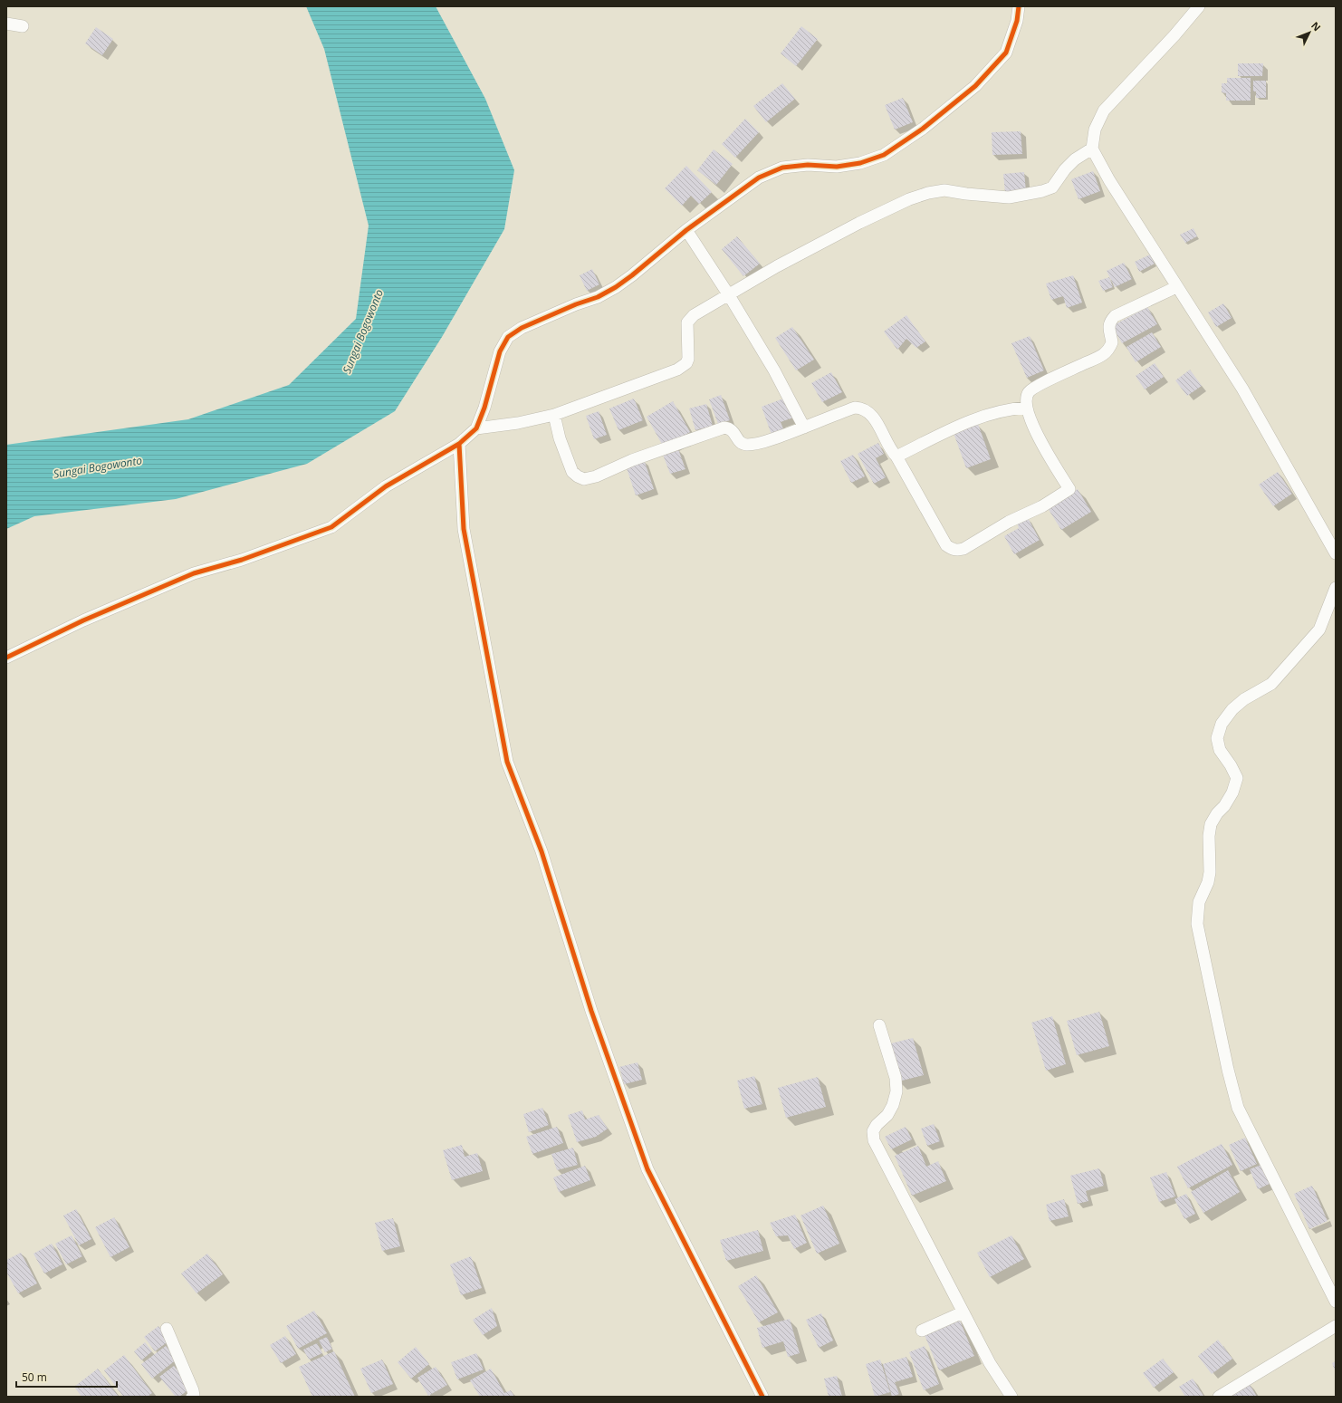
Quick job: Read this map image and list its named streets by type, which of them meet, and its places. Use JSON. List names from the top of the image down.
{
  "water": ["Sungai Bogowonto"],
  "scale_bar": "50 m",
  "north": "top right"
}
